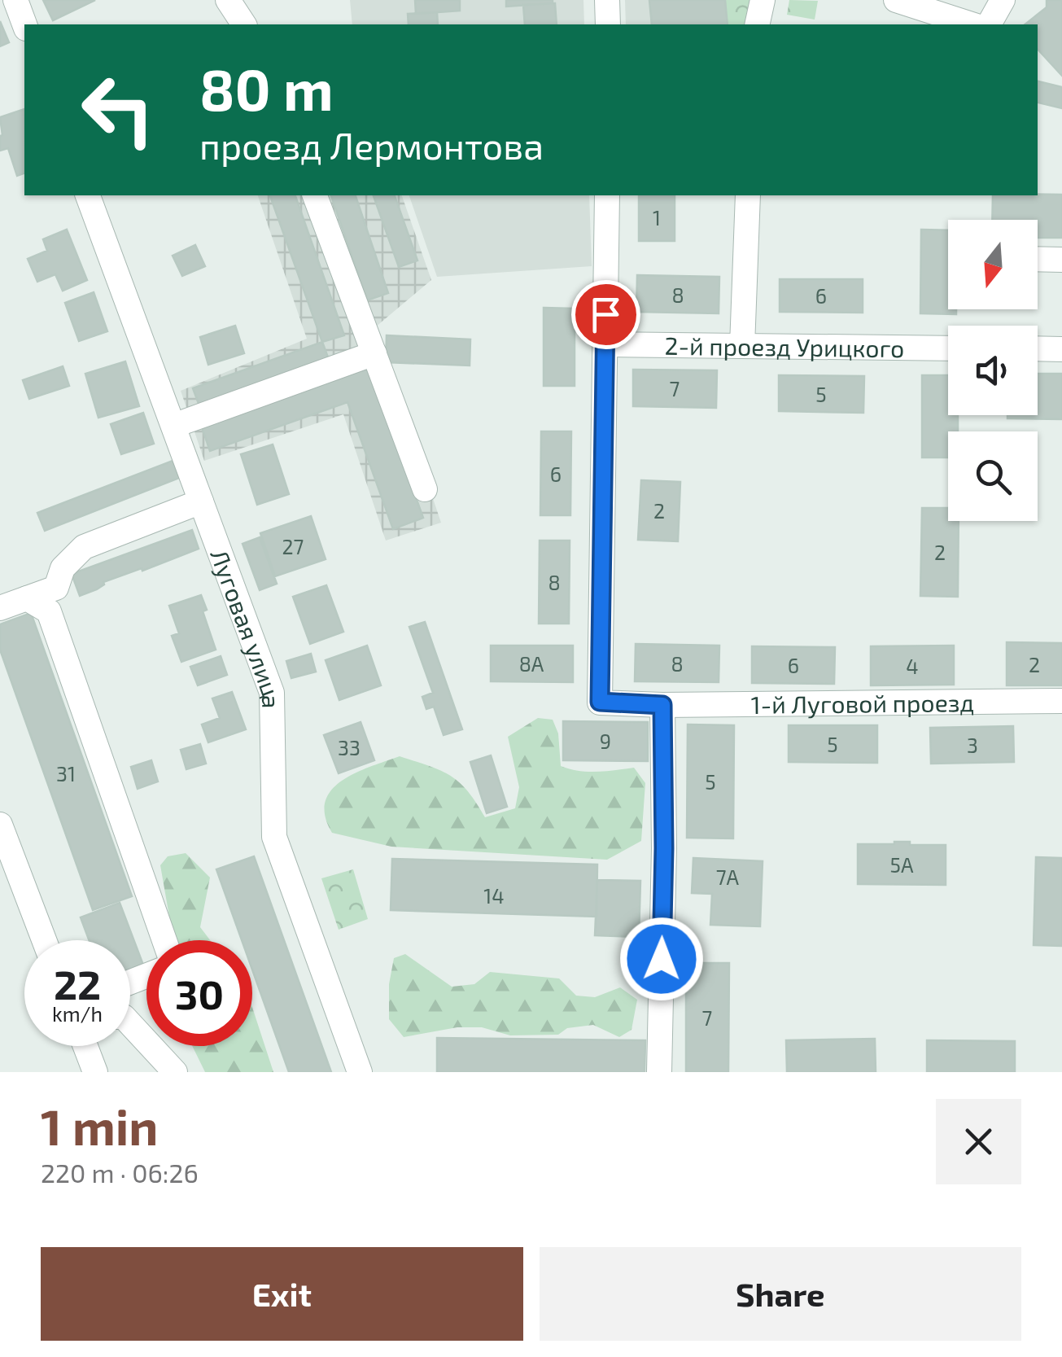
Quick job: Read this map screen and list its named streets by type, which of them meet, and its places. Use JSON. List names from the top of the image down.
{
  "streets": {
    "street": ["2-й проезд Урицкого", "Луговая улица", "1-й Луговой проезд"]
  },
  "crossings": [
    ["2-й проезд Урицкого", "1-й Луговой проезд"]
  ],
  "house_numbers": [
    "1",
    "8",
    "6",
    "7",
    "5",
    "6",
    "2",
    "27",
    "2",
    "8",
    "8А",
    "8",
    "2",
    "6",
    "4",
    "9",
    "5",
    "3",
    "33",
    "31",
    "5",
    "5А",
    "7А",
    "14",
    "7"
  ],
  "north": "bottom",
  "page": {
    "turn": ["80 m", "проезд Лермонтова"],
    "speed": "22 km/h",
    "limit": "30",
    "heading": ["1 min", "220 m · 06:26"],
    "buttons": ["Exit", "Share"]
  }
}
